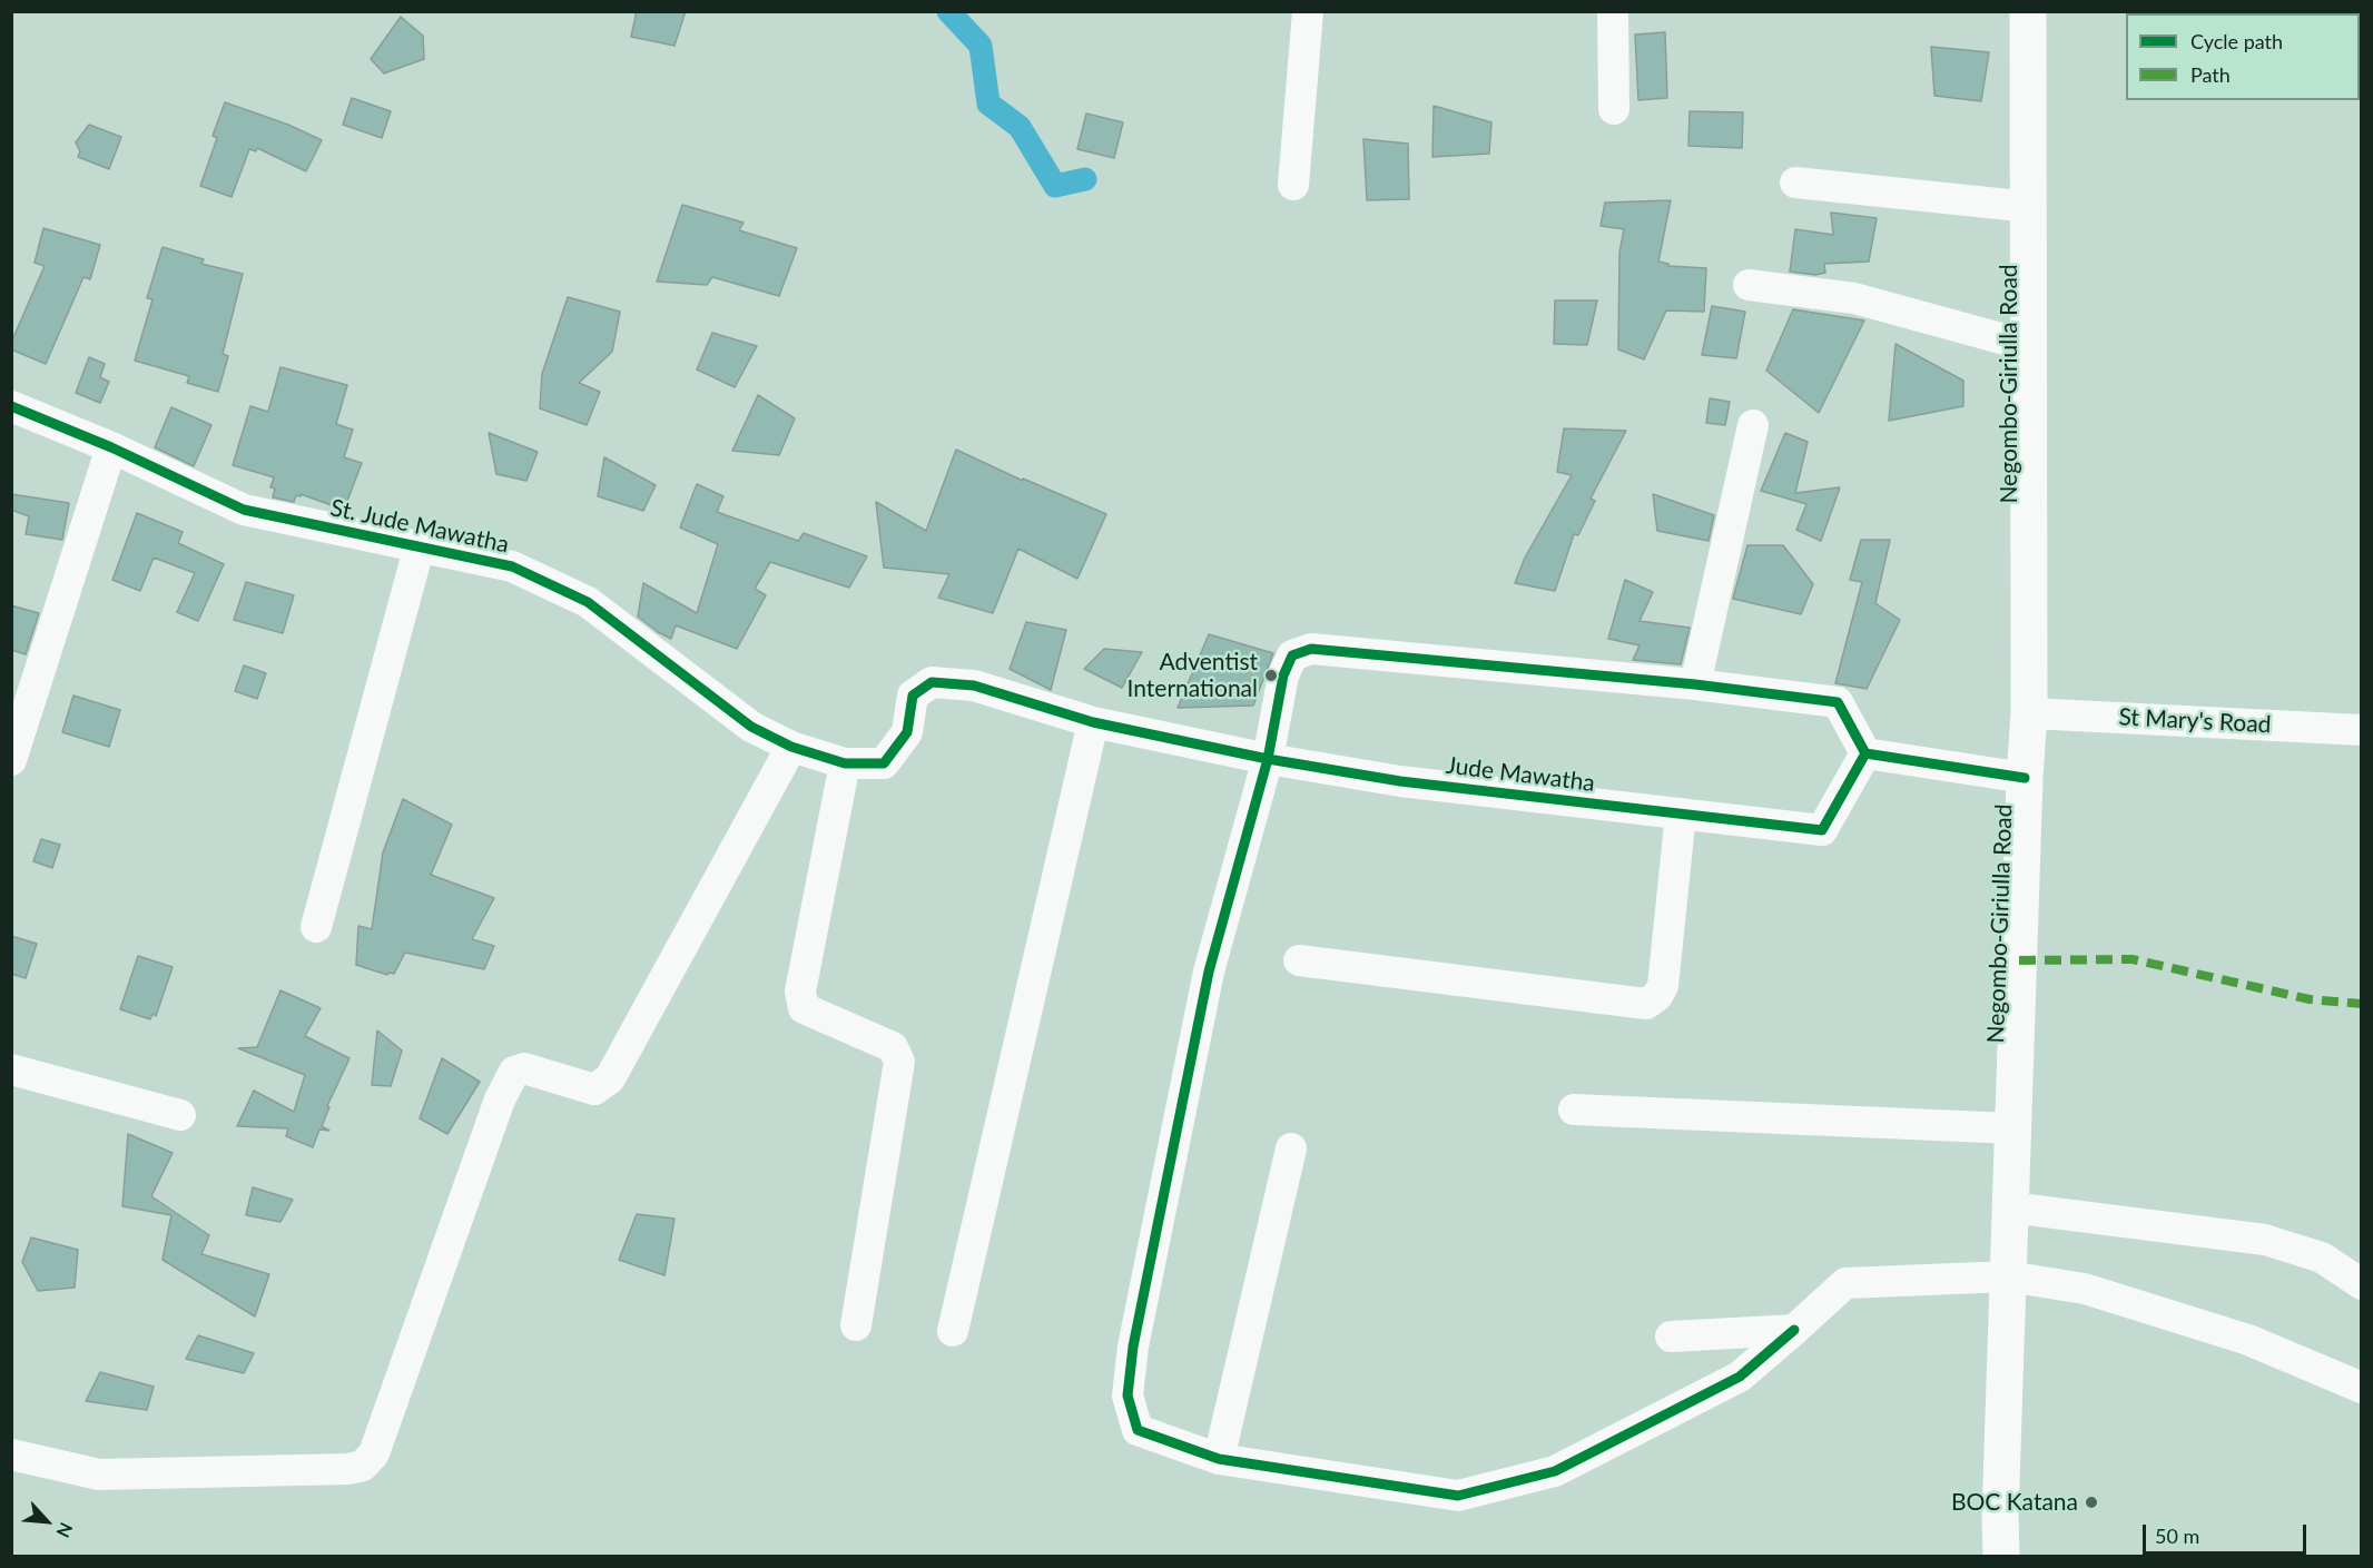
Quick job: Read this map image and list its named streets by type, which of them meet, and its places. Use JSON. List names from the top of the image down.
{
  "streets": {
    "main road": ["Negombo-Giriulla Road"],
    "street": ["St. Jude Mawatha", "St Mary's Road", "Jude Mawatha"]
  },
  "crossings": [
    ["Negombo-Giriulla Road", "St Mary's Road"],
    ["St. Jude Mawatha", "Jude Mawatha"]
  ],
  "places": ["Adventist International", "BOC Katana"],
  "legend": ["Cycle path", "Path"],
  "scale_bar": "50 m",
  "north": "bottom right"
}
